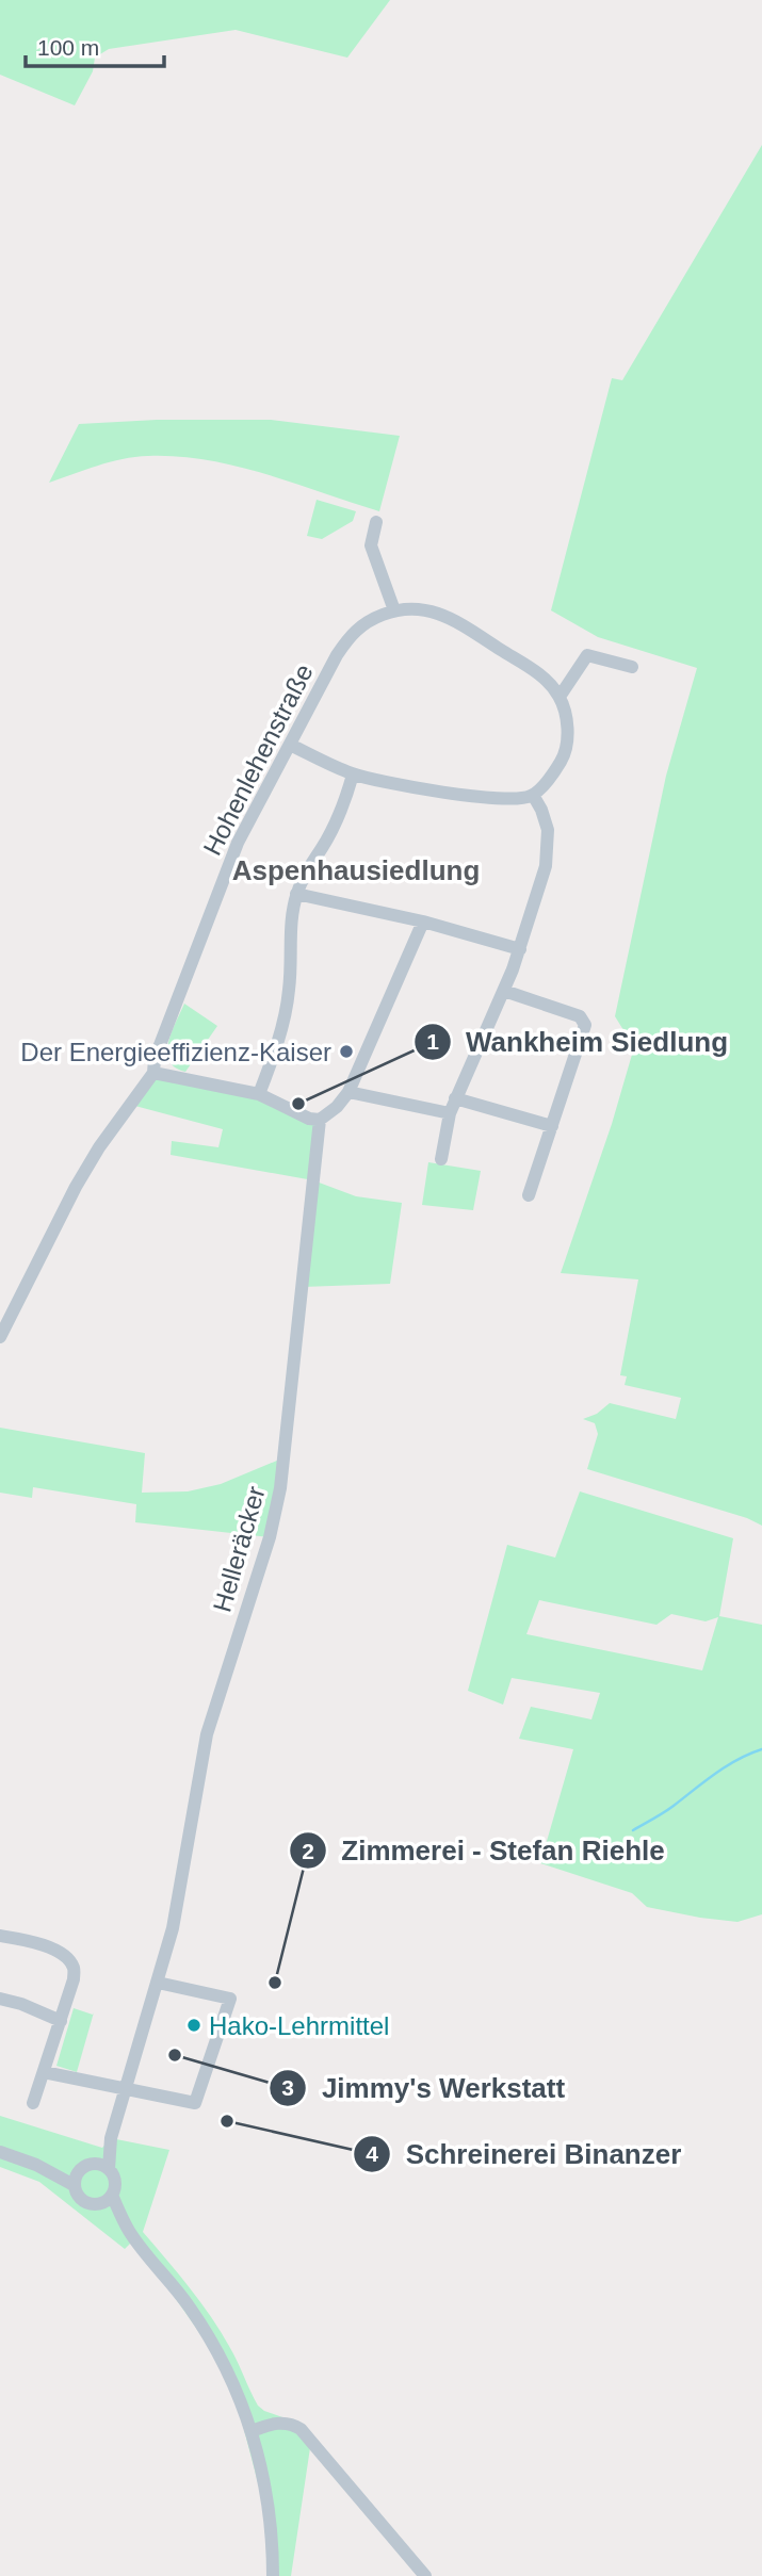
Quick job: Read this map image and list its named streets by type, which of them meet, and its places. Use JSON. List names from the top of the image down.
{
  "streets": {
    "street": ["Hohenlehenstraße", "Helleräcker"]
  },
  "districts": ["Aspenhausiedlung"],
  "places": [
    "Der Energieeffizienz-Kaiser",
    "Wankheim Siedlung",
    "Zimmerei - Stefan Riehle",
    "Hako-Lehrmittel",
    "Jimmy's Werkstatt",
    "Schreinerei Binanzer"
  ],
  "scale_bar": "100 m"
}
